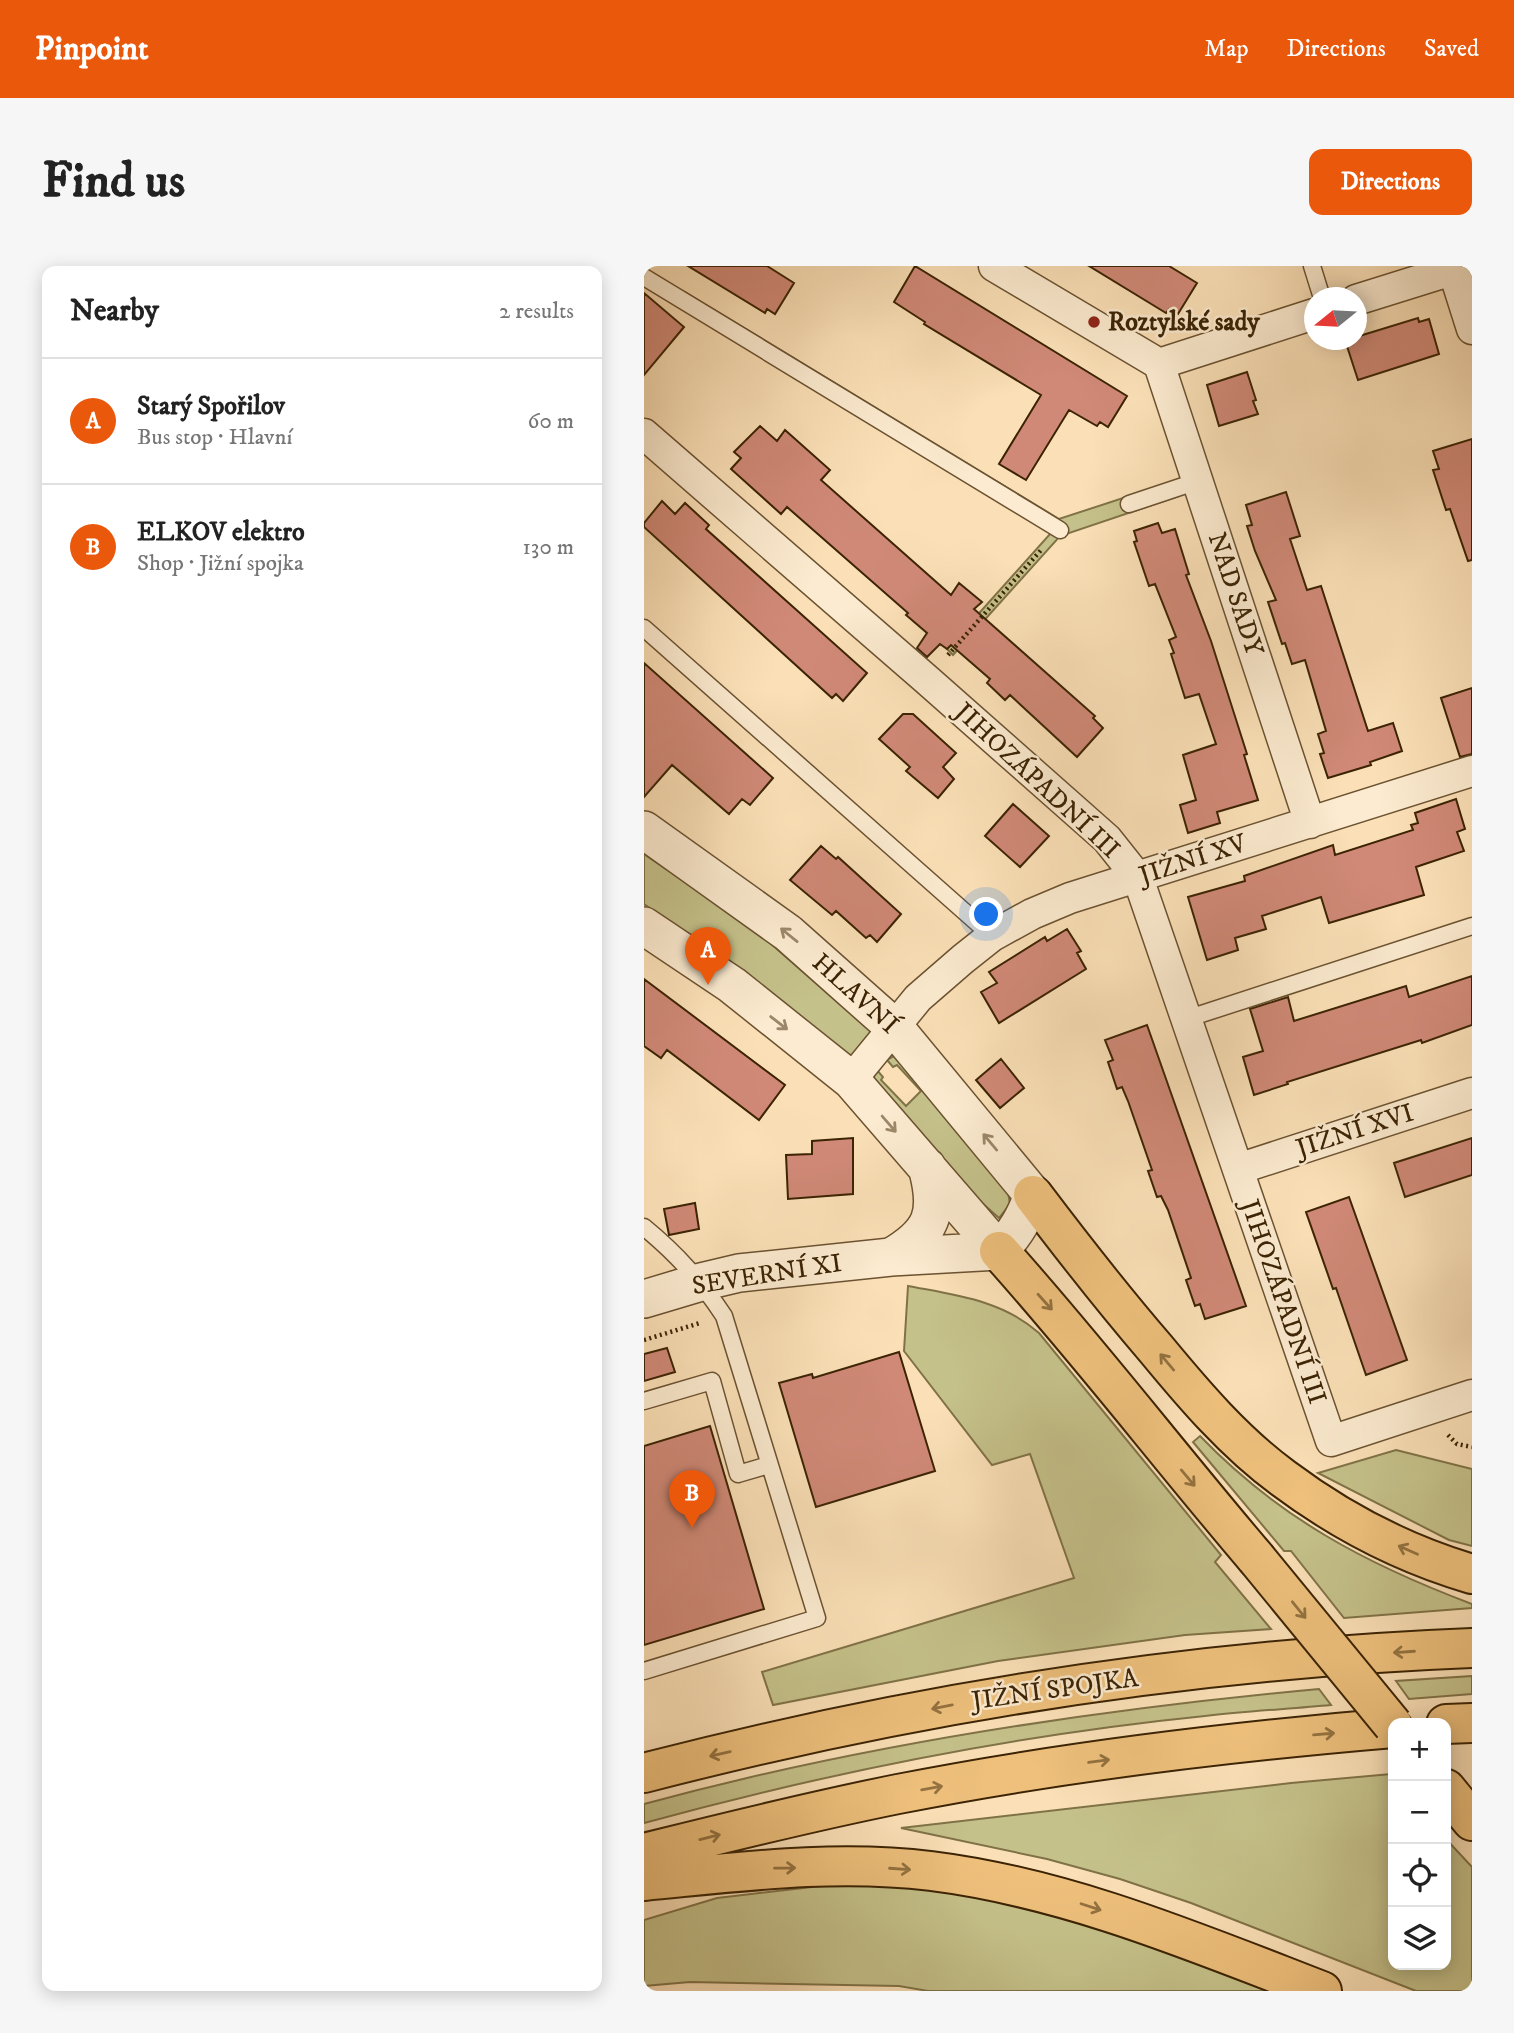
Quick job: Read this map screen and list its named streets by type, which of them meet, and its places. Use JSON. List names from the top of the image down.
{
  "streets": {
    "highway": ["JIŽNÍ SPOJKA"],
    "street": [
      "NAD SADY",
      "JIHOZÁPADNÍ III",
      "JIŽNÍ XV",
      "HLAVNÍ",
      "JIŽNÍ XVI",
      "SEVERNÍ XI"
    ]
  },
  "crossings": [
    ["NAD SADY", "JIŽNÍ XV"],
    ["JIHOZÁPADNÍ III", "JIŽNÍ XV"],
    ["JIHOZÁPADNÍ III", "JIŽNÍ XVI"],
    ["JIŽNÍ XV", "HLAVNÍ"]
  ],
  "places": ["Roztylské sady"],
  "north": "left",
  "page": {
    "header": "Pinpoint",
    "nav": ["Map", "Directions", "Saved"],
    "buttons": "Directions",
    "title": "Find us",
    "heading": ["Nearby", "2 results"],
    "list": [
      {
        "mark": "A",
        "name": "Starý Spořilov",
        "note": "Bus stop · Hlavní",
        "value": "60 m"
      },
      {
        "mark": "B",
        "name": "ELKOV elektro",
        "note": "Shop · Jižní spojka",
        "value": "130 m"
      }
    ],
    "pins": ["A", "B"],
    "map_buttons": ["+", "−"]
  }
}
